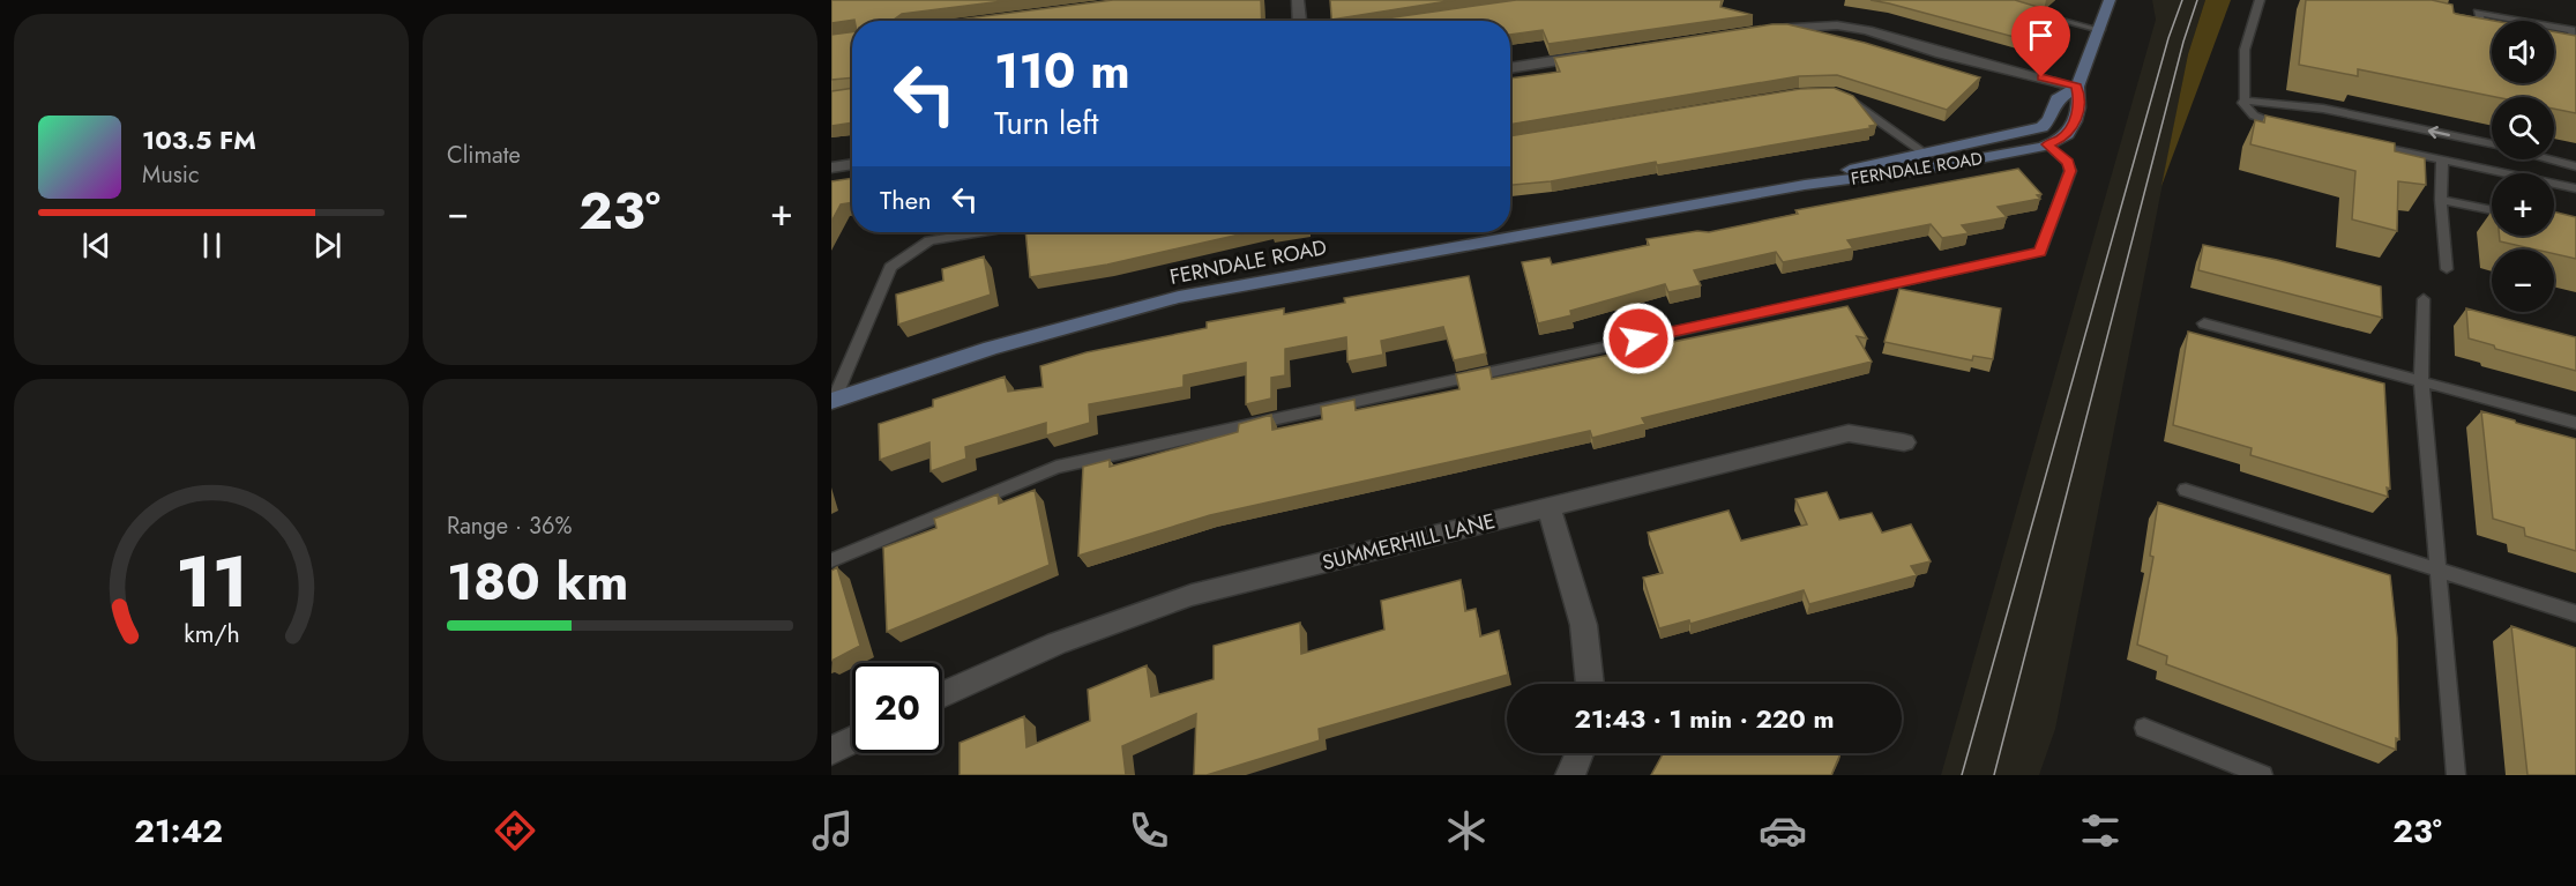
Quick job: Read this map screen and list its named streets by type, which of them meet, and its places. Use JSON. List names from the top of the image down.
{
  "streets": {
    "street": ["FERNDALE ROAD", "SUMMERHILL LANE"]
  },
  "page": {
    "tile": [
      "Climate",
      ["Range · 36%", "180 km"]
    ],
    "map_buttons": ["+", "−"],
    "turn": ["110 m", "Turn left"],
    "song": ["103.5 FM", "Music"],
    "then": "Then",
    "heat": ["−", "23°", "+"],
    "limit": "20",
    "trip": "21:43 · 1 min · 220 m",
    "tabs": ["21:42", "23°"],
    "gauge": ["11", "km/h"]
  }
}
